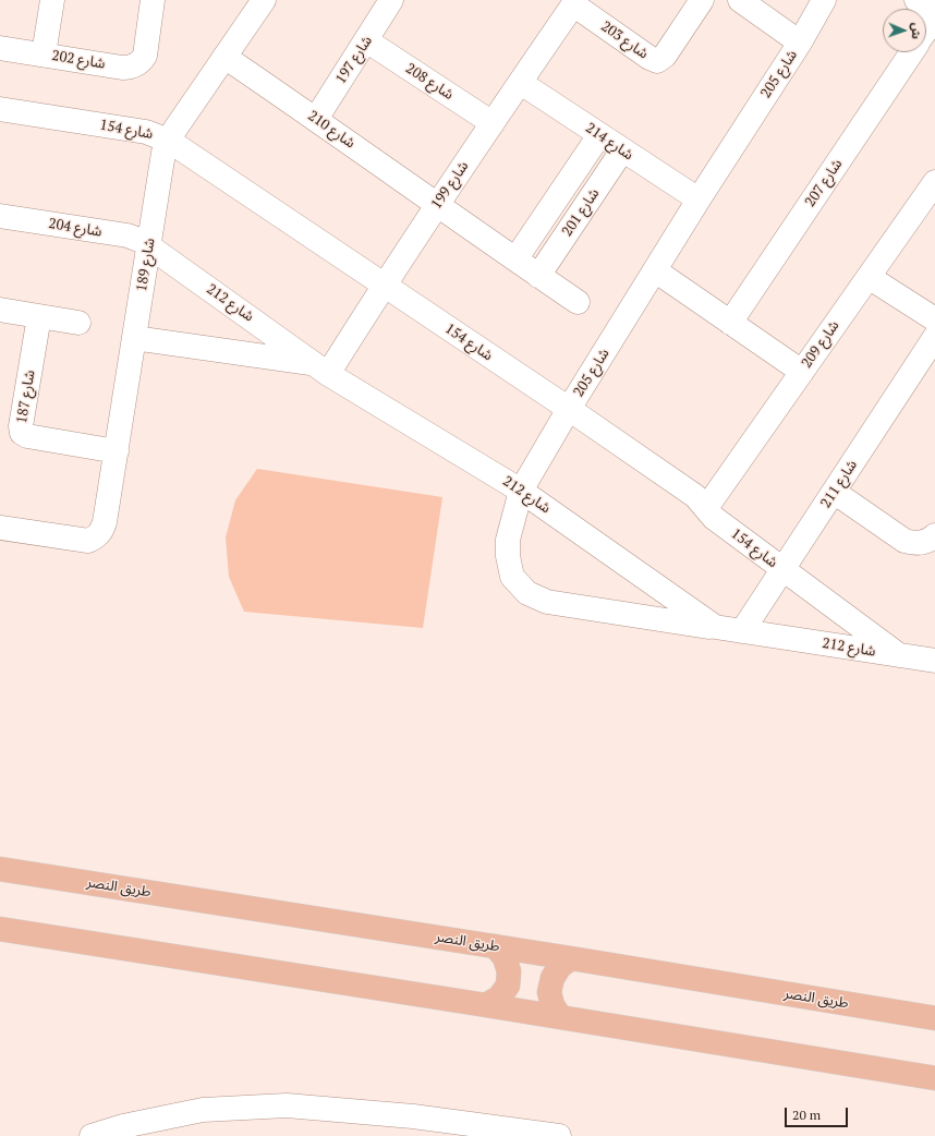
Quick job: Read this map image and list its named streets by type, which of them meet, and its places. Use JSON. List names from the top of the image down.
{
  "streets": {
    "highway": ["طريق النصر"],
    "street": [
      "شارع 203",
      "شارع 202",
      "شارع 197",
      "شارع 205",
      "شارع 208",
      "شارع 154",
      "شارع 210",
      "شارع 214",
      "شارع 207",
      "شارع 199",
      "شارع 201",
      "شارع 204",
      "شارع 189",
      "شارع 212",
      "شارع 209",
      "شارع 187",
      "شارع 211"
    ]
  },
  "crossings": [
    ["شارع 203", "شارع 199"],
    ["شارع 197", "شارع 208"],
    ["شارع 197", "شارع 210"],
    ["شارع 205", "شارع 154"],
    ["شارع 205", "شارع 214"],
    ["شارع 205", "شارع 212"],
    ["شارع 208", "شارع 199"],
    ["شارع 154", "شارع 199"],
    ["شارع 154", "شارع 189"],
    ["شارع 154", "شارع 212"],
    ["شارع 154", "شارع 209"],
    ["شارع 154", "شارع 211"],
    ["شارع 210", "شارع 199"],
    ["شارع 210", "شارع 189"],
    ["شارع 214", "شارع 199"],
    ["شارع 214", "شارع 201"],
    ["شارع 199", "شارع 212"],
    ["شارع 204", "شارع 189"],
    ["شارع 204", "شارع 212"],
    ["شارع 189", "شارع 212"],
    ["شارع 189", "شارع 187"],
    ["شارع 212", "شارع 211"]
  ],
  "scale_bar": "20 m",
  "north": "right"
}
